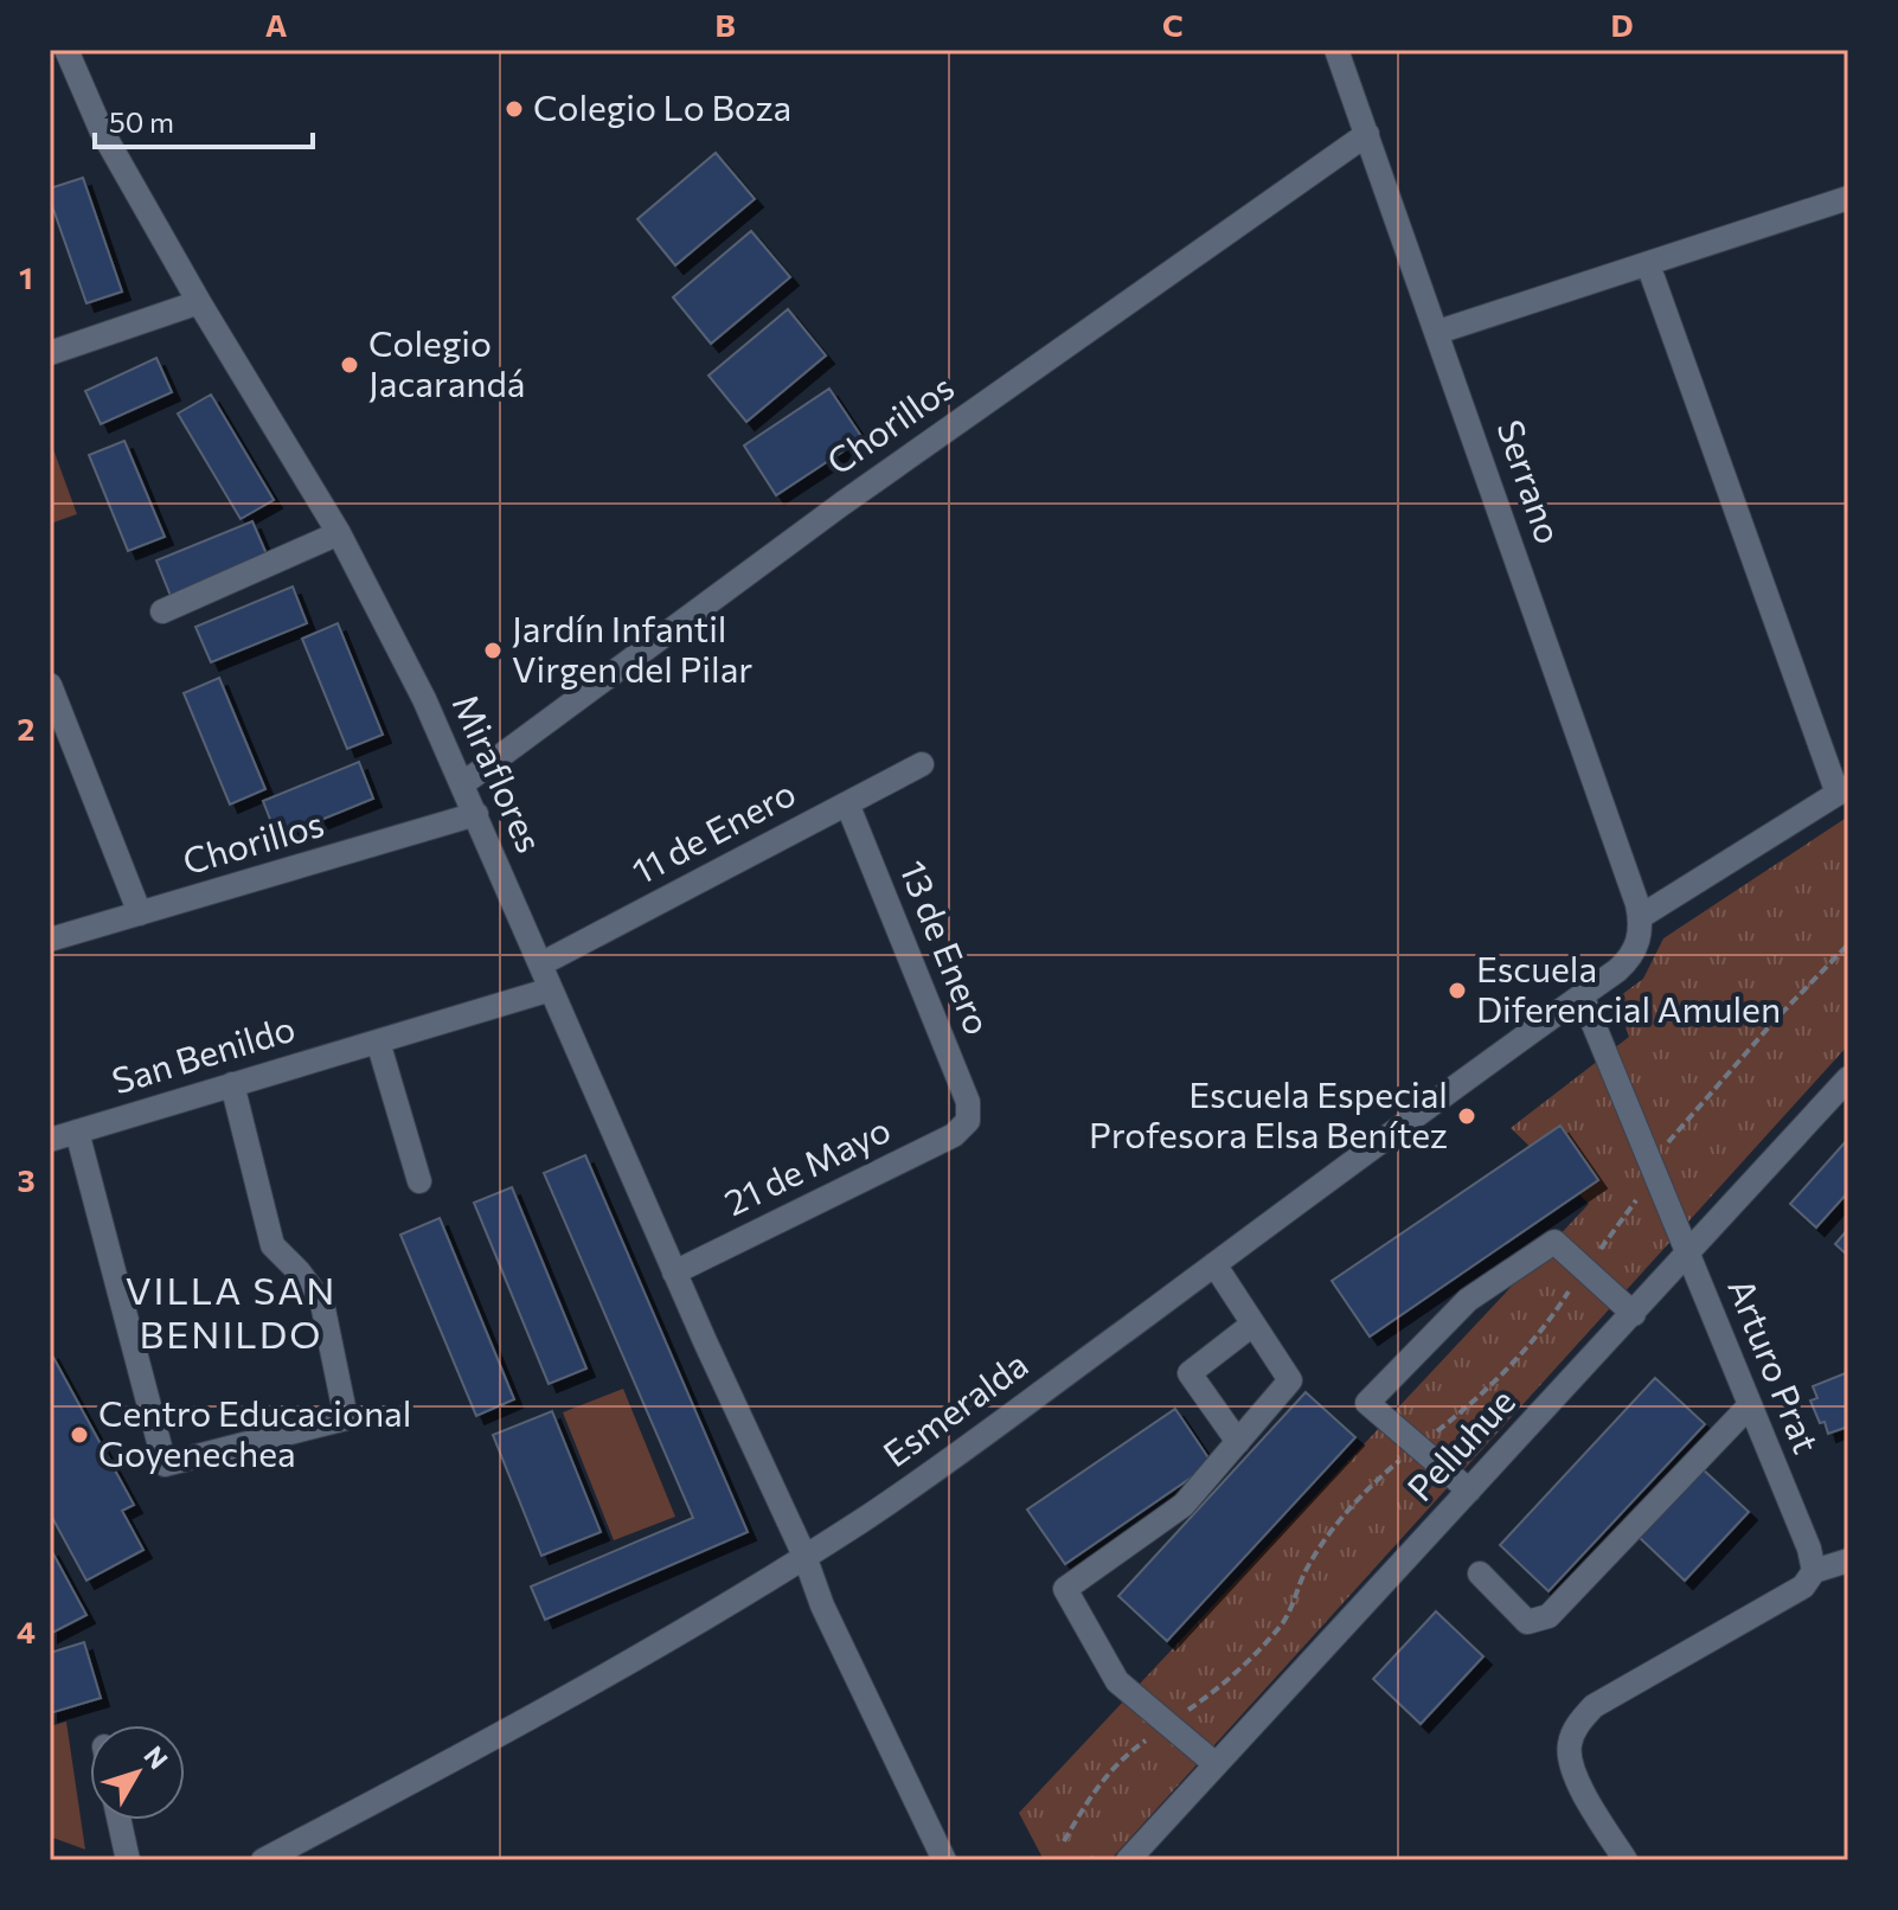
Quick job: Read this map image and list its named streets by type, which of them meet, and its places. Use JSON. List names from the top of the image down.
{
  "streets": {
    "street": [
      "Chorillos",
      "Serrano",
      "Miraflores",
      "11 de Enero",
      "13 de Enero",
      "San Benildo",
      "21 de Mayo",
      "Arturo Prat",
      "Esmeralda",
      "Pelluhue"
    ]
  },
  "crossings": [
    ["Chorillos", "Serrano"],
    ["Chorillos", "Miraflores"],
    ["Serrano", "Esmeralda"],
    ["Miraflores", "11 de Enero"],
    ["Miraflores", "San Benildo"],
    ["Miraflores", "21 de Mayo"],
    ["Miraflores", "Esmeralda"],
    ["11 de Enero", "13 de Enero"],
    ["13 de Enero", "21 de Mayo"],
    ["Arturo Prat", "Esmeralda"],
    ["Arturo Prat", "Pelluhue"]
  ],
  "districts": ["VILLA SAN BENILDO"],
  "places": [
    "Colegio Lo Boza",
    "Colegio Jacarandá",
    "Jardín Infantil Virgen del Pilar",
    "Escuela Diferencial Amulen",
    "Escuela Especial Profesora Elsa Benítez",
    "Centro Educacional Goyenechea"
  ],
  "scale_bar": "50 m",
  "north": "top right",
  "grid": {
    "columns": [
      "A",
      "B",
      "C",
      "D"
    ],
    "rows": [
      "1",
      "2",
      "3",
      "4"
    ]
  }
}
